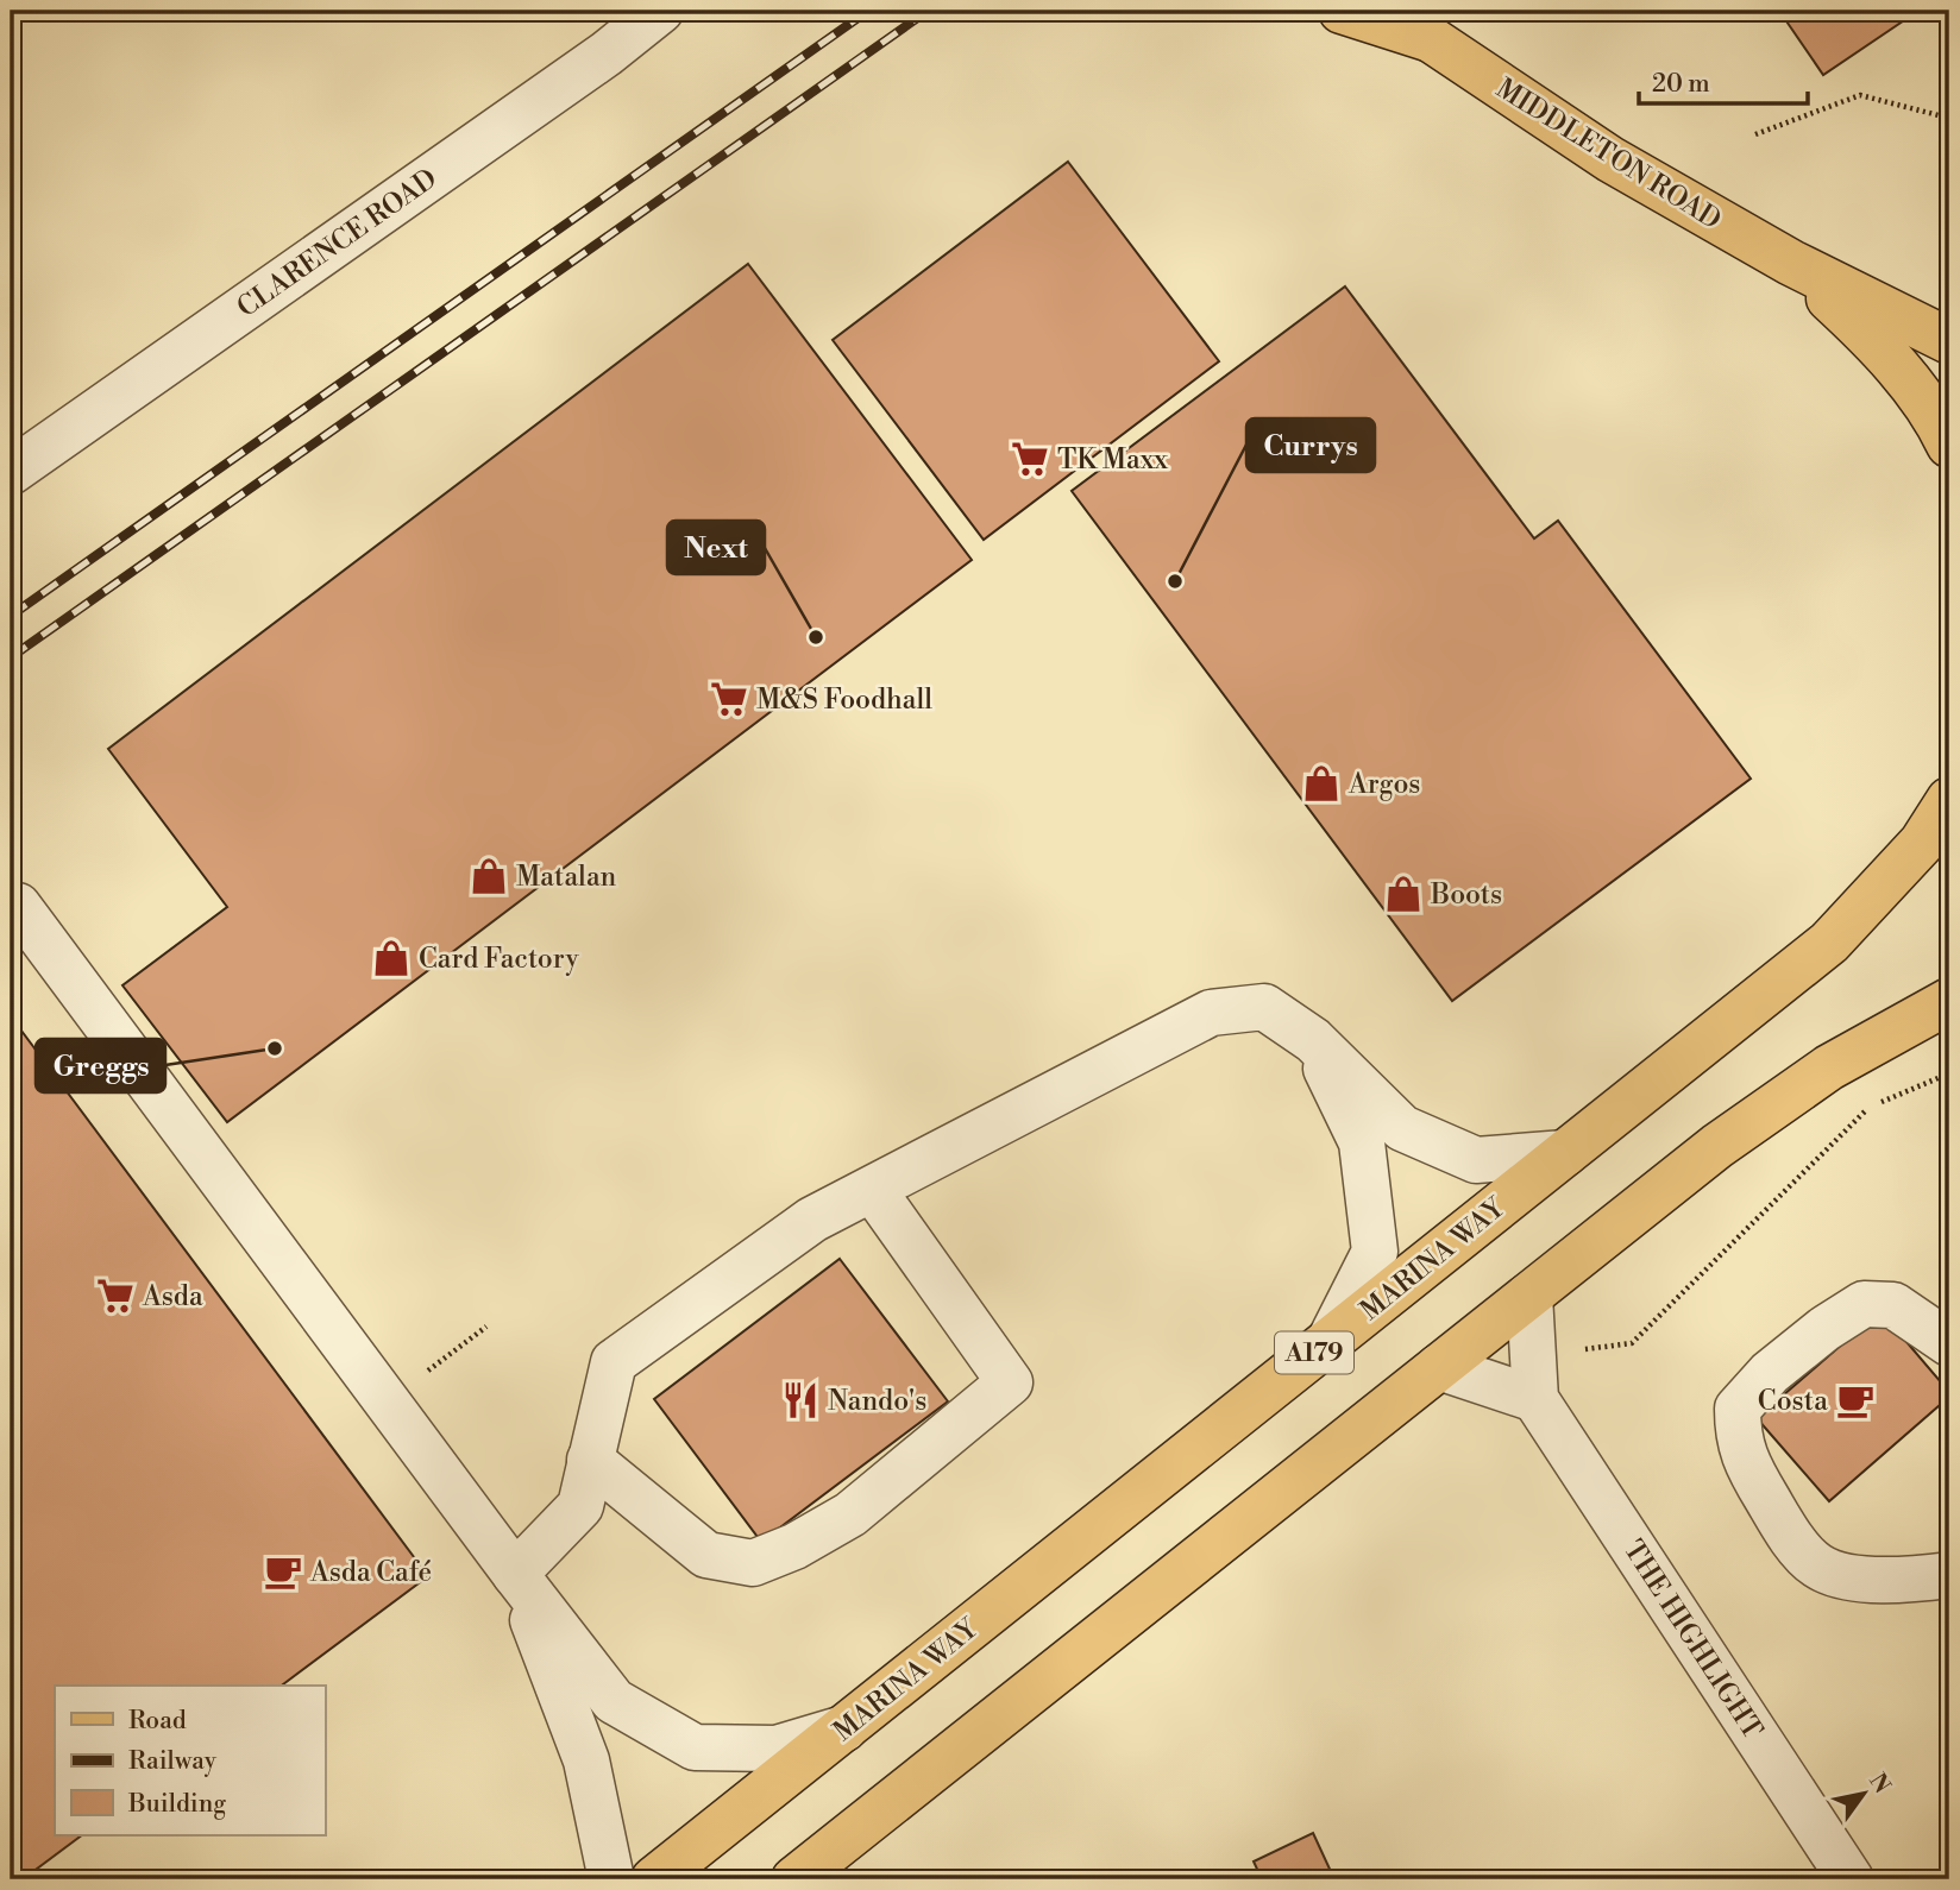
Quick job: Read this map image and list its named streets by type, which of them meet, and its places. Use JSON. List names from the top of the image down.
{
  "streets": {
    "main road": ["MIDDLETON ROAD", "MARINA WAY", "A179"],
    "street": ["CLARENCE ROAD", "THE HIGHLIGHT"]
  },
  "places": {
    "supermarket": ["TK Maxx", "M&S Foodhall", "Asda"],
    "other": ["Currys", "Next", "Greggs"],
    "shop": [
      "Argos",
      "Matalan",
      "Boots",
      "Card Factory"
    ],
    "restaurant": ["Nando's"],
    "cafe": ["Costa", "Asda Café"]
  },
  "legend": ["Road", "Railway", "Building"],
  "scale_bar": "20 m",
  "north": "top right"
}
